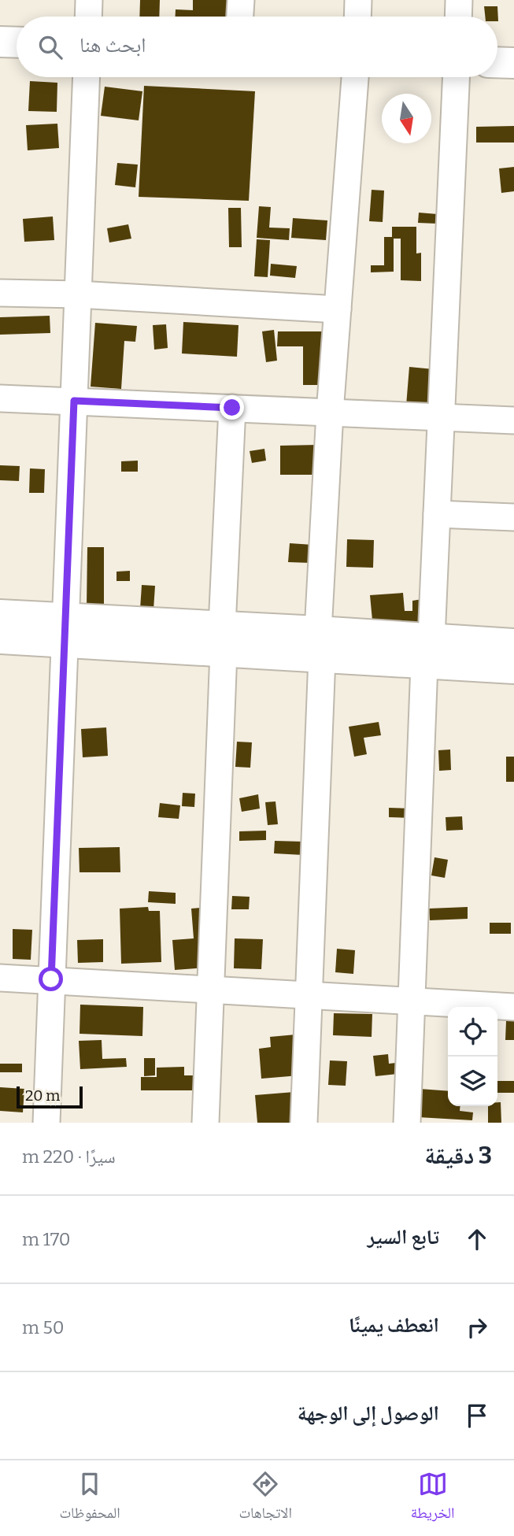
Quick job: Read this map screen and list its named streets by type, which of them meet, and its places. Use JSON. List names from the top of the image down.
{
  "scale_bar": "20 m",
  "north": "bottom",
  "page": {
    "search": "ابحث هنا",
    "scale": "20 m",
    "heading": ["3 دقيقة", "سيرًا · 220 m"],
    "list": [
      ["تابع السير", "170 m"],
      ["انعطف يمينًا", "50 m"],
      "الوصول إلى الوجهة"
    ],
    "nav": ["الخريطة", "الاتجاهات", "المحفوظات"]
  }
}
